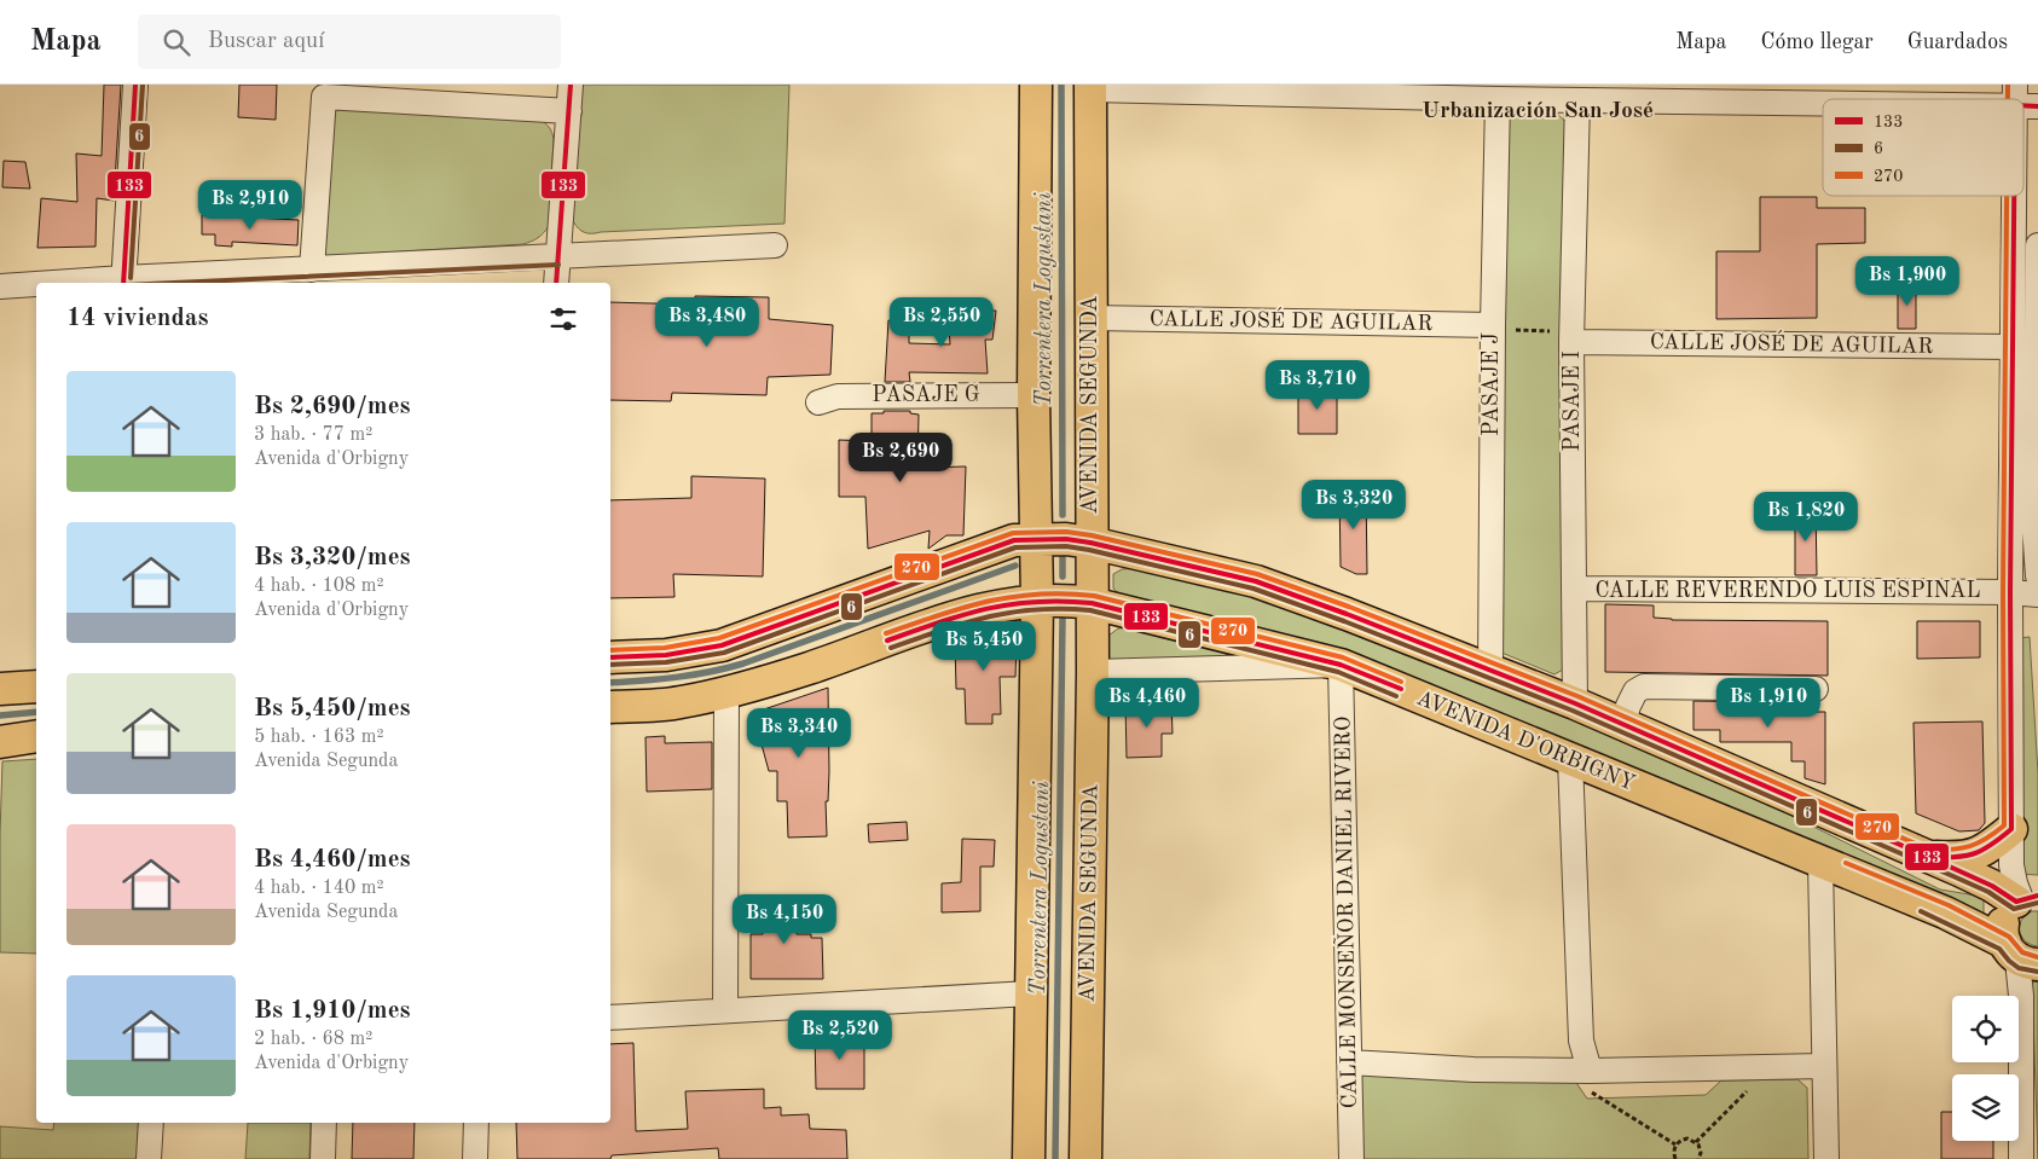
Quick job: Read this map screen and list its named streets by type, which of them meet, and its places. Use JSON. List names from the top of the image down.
{
  "streets": {
    "main road": ["AVENIDA SEGUNDA", "AVENIDA D'ORBIGNY"],
    "street": [
      "CALLE JOSÉ DE AGUILAR",
      "PASAJE J",
      "PASAJE G",
      "PASAJE I",
      "CALLE REVERENDO LUIS ESPINAL",
      "CALLE MONSEÑOR DANIEL RIVERO"
    ]
  },
  "crossings": [
    ["CALLE JOSÉ DE AGUILAR", "PASAJE J"],
    ["CALLE JOSÉ DE AGUILAR", "PASAJE I"],
    ["CALLE JOSÉ DE AGUILAR", "AVENIDA SEGUNDA"],
    ["PASAJE I", "CALLE REVERENDO LUIS ESPINAL"],
    ["AVENIDA SEGUNDA", "AVENIDA D'ORBIGNY"],
    ["AVENIDA D'ORBIGNY", "CALLE MONSEÑOR DANIEL RIVERO"]
  ],
  "districts": ["Urbanización San José"],
  "water": ["Torrentera Logustani"],
  "lines": ["transit line 133", "transit line 6", "transit line 270"],
  "legend": ["133", "6", "270"],
  "page": {
    "header": "Mapa",
    "search": "Buscar aquí",
    "nav": ["Mapa", "Cómo llegar", "Guardados"],
    "price": [
      "Bs 2,910",
      "Bs 1,900",
      "Bs 3,480",
      "Bs 2,550",
      "Bs 3,710",
      "Bs 2,690",
      "Bs 3,320",
      "Bs 1,820",
      "Bs 5,450",
      "Bs 4,460",
      "Bs 1,910",
      "Bs 3,340",
      "Bs 4,150",
      "Bs 2,520"
    ],
    "heading": "14 viviendas",
    "list": [
      {
        "name": "Bs 2,690/mes",
        "note": "3 hab. · 77 m² · Avenida d'Orbigny"
      },
      {
        "name": "Bs 3,320/mes",
        "note": "4 hab. · 108 m² · Avenida d'Orbigny"
      },
      {
        "name": "Bs 5,450/mes",
        "note": "5 hab. · 163 m² · Avenida Segunda"
      },
      {
        "name": "Bs 4,460/mes",
        "note": "4 hab. · 140 m² · Avenida Segunda"
      },
      {
        "name": "Bs 1,910/mes",
        "note": "2 hab. · 68 m² · Avenida d'Orbigny"
      }
    ]
  }
}
